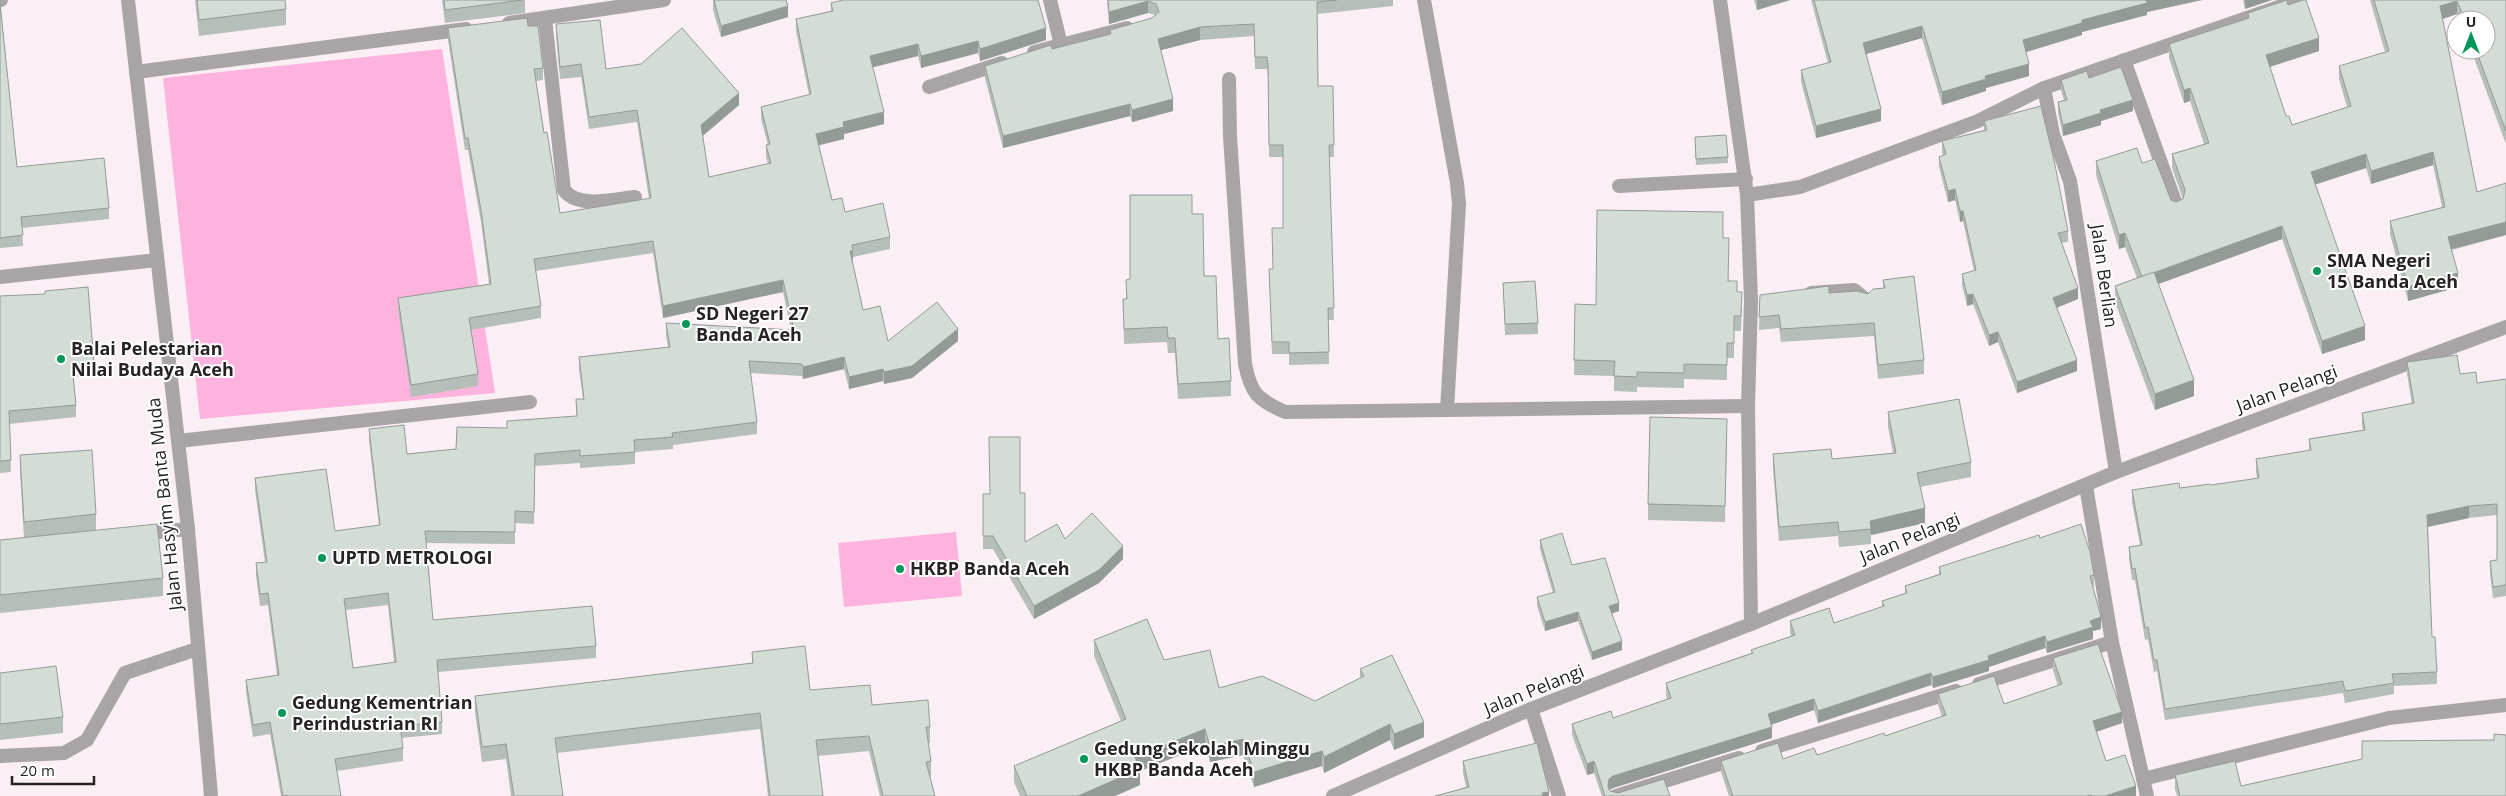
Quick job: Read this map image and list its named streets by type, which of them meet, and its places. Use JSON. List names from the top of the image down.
{
  "streets": {
    "street": ["Jalan Berlian", "Jalan Pelangi", "Jalan Hasyim Banta Muda"]
  },
  "crossings": [
    ["Jalan Berlian", "Jalan Pelangi"]
  ],
  "places": [
    "SMA Negeri 15 Banda Aceh",
    "SD Negeri 27 Banda Aceh",
    "Balai Pelestarian Nilai Budaya Aceh",
    "UPTD METROLOGI",
    "HKBP Banda Aceh",
    "Gedung Kementrian Perindustrian RI",
    "Gedung Sekolah Minggu HKBP Banda Aceh"
  ],
  "scale_bar": "20 m",
  "north": "top"
}
